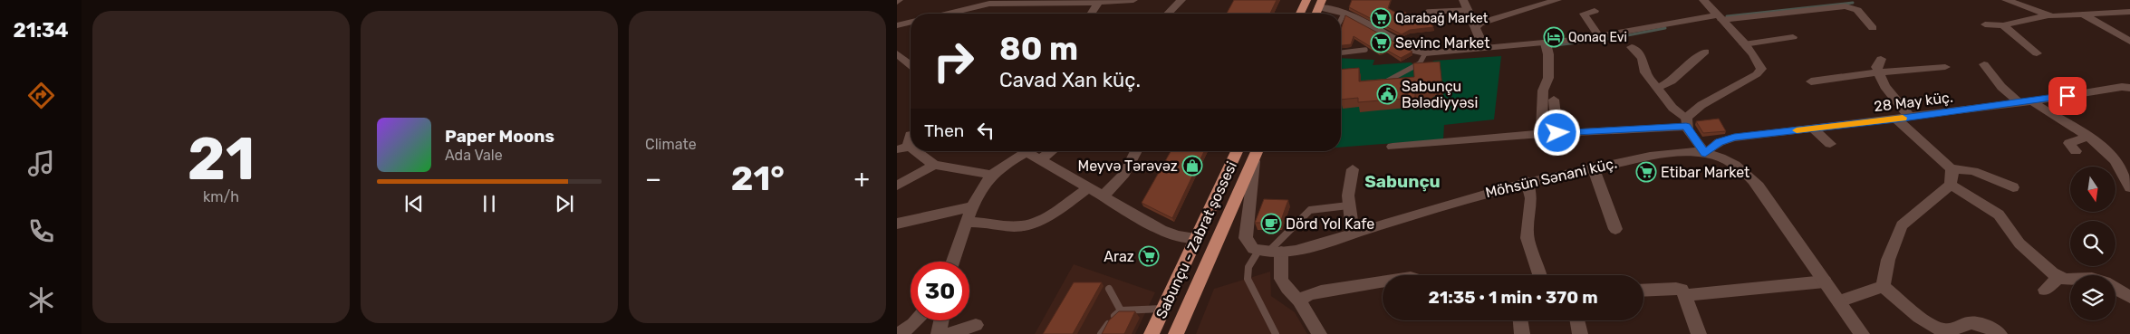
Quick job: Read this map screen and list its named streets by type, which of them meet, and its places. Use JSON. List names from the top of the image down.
{
  "streets": {
    "main road": ["Sabunçu - Zabrat şossesi"],
    "street": ["28 May küç.", "Möhsün Sənani küç."]
  },
  "crossings": [
    ["28 May küç.", "Möhsün Sənani küç."]
  ],
  "districts": ["Sabunçu"],
  "places": {
    "supermarket": [
      "Qarabağ Market",
      "Sevinc Market",
      "Etibar Market",
      "Araz"
    ],
    "hotel": ["Qonaq Evi"],
    "public building": ["Sabunçu Bələdiyyəsi"],
    "shop": ["Meyvə Tərəvəz"],
    "cafe": ["Dörd Yol Kafe"]
  },
  "north": "bottom",
  "page": {
    "tabs": "21:34",
    "tile": [
      ["21", "km/h"],
      "Climate"
    ],
    "turn": ["80 m", "Cavad Xan küç."],
    "then": "Then",
    "song": ["Paper Moons", "Ada Vale"],
    "heat": ["−", "21°", "+"],
    "limit": "30",
    "trip": "21:35 · 1 min · 370 m"
  }
}
